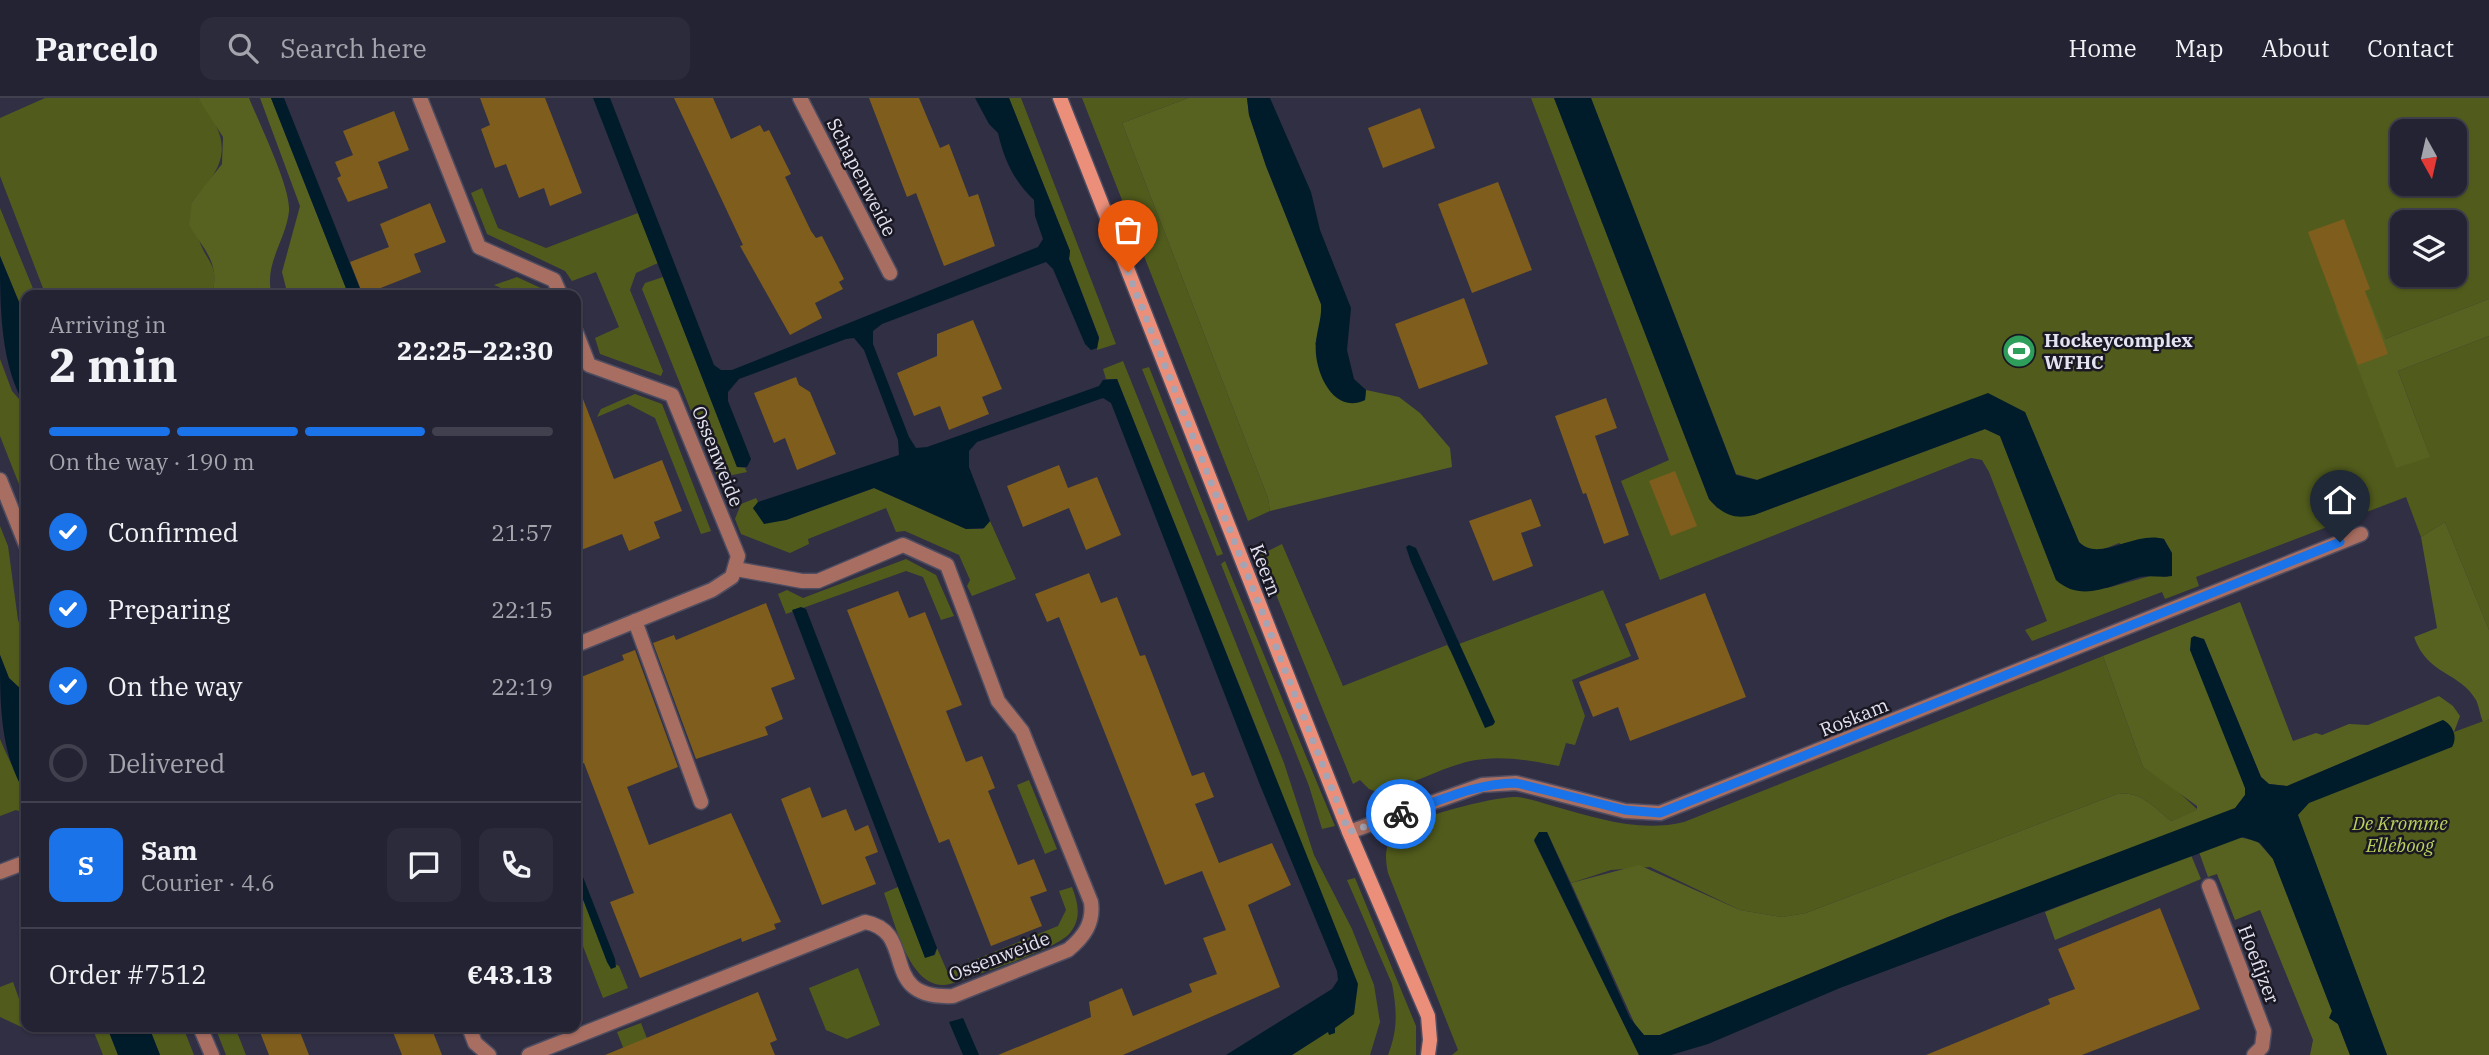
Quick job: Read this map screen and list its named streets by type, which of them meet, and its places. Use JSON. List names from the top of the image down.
{
  "streets": {
    "street": [
      "Schapenweide",
      "Ossenweide",
      "Keern",
      "Roskam",
      "Hoefijzer"
    ]
  },
  "crossings": [
    ["Keern", "Roskam"]
  ],
  "parks": ["De Kromme Elleboog"],
  "places": {
    "sports": ["Hockeycomplex WFHC"]
  },
  "north": "bottom",
  "page": {
    "header": "Parcelo",
    "search": "Search here",
    "nav": [
      "Home",
      "Map",
      "About",
      "Contact"
    ],
    "heading": ["2 min", "Arriving in", "22:25–22:30"],
    "panel": [
      "Sam",
      "Courier · 4.6",
      "Order #7512",
      "€43.13"
    ],
    "bar": "On the way · 190 m",
    "list": [
      ["Confirmed", "21:57"],
      ["Preparing", "22:15"],
      ["On the way", "22:19"],
      "Delivered"
    ],
    "round": "S"
  }
}
